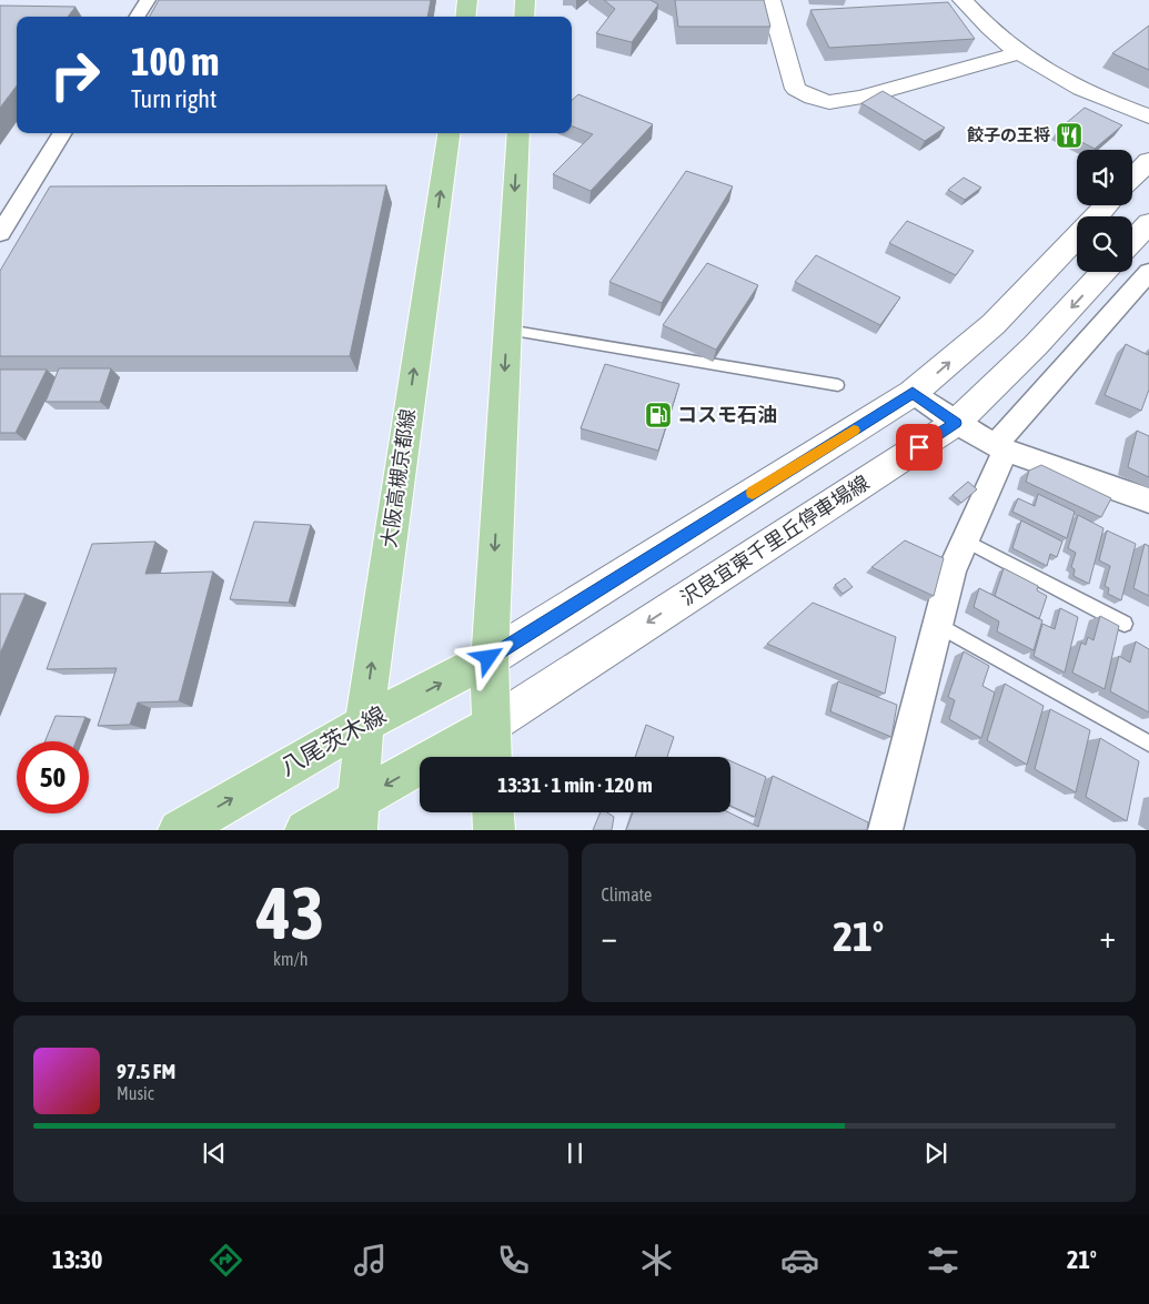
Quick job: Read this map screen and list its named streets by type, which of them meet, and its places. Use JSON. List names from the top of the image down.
{
  "streets": {
    "main road": ["大阪高槻京都線", "沢良宜東千里丘停車場線", "八尾茨木線"]
  },
  "crossings": [
    ["大阪高槻京都線", "八尾茨木線"]
  ],
  "places": {
    "restaurant": ["餃子の王将"],
    "fuel station": ["コスモ石油"]
  },
  "page": {
    "turn": ["100 m", "Turn right"],
    "limit": "50",
    "trip": "13:31 · 1 min · 120 m",
    "tile": [
      ["43", "km/h"],
      "Climate"
    ],
    "heat": ["−", "21°", "+"],
    "song": ["97.5 FM", "Music"],
    "tabs": ["13:30", "21°"]
  }
}
